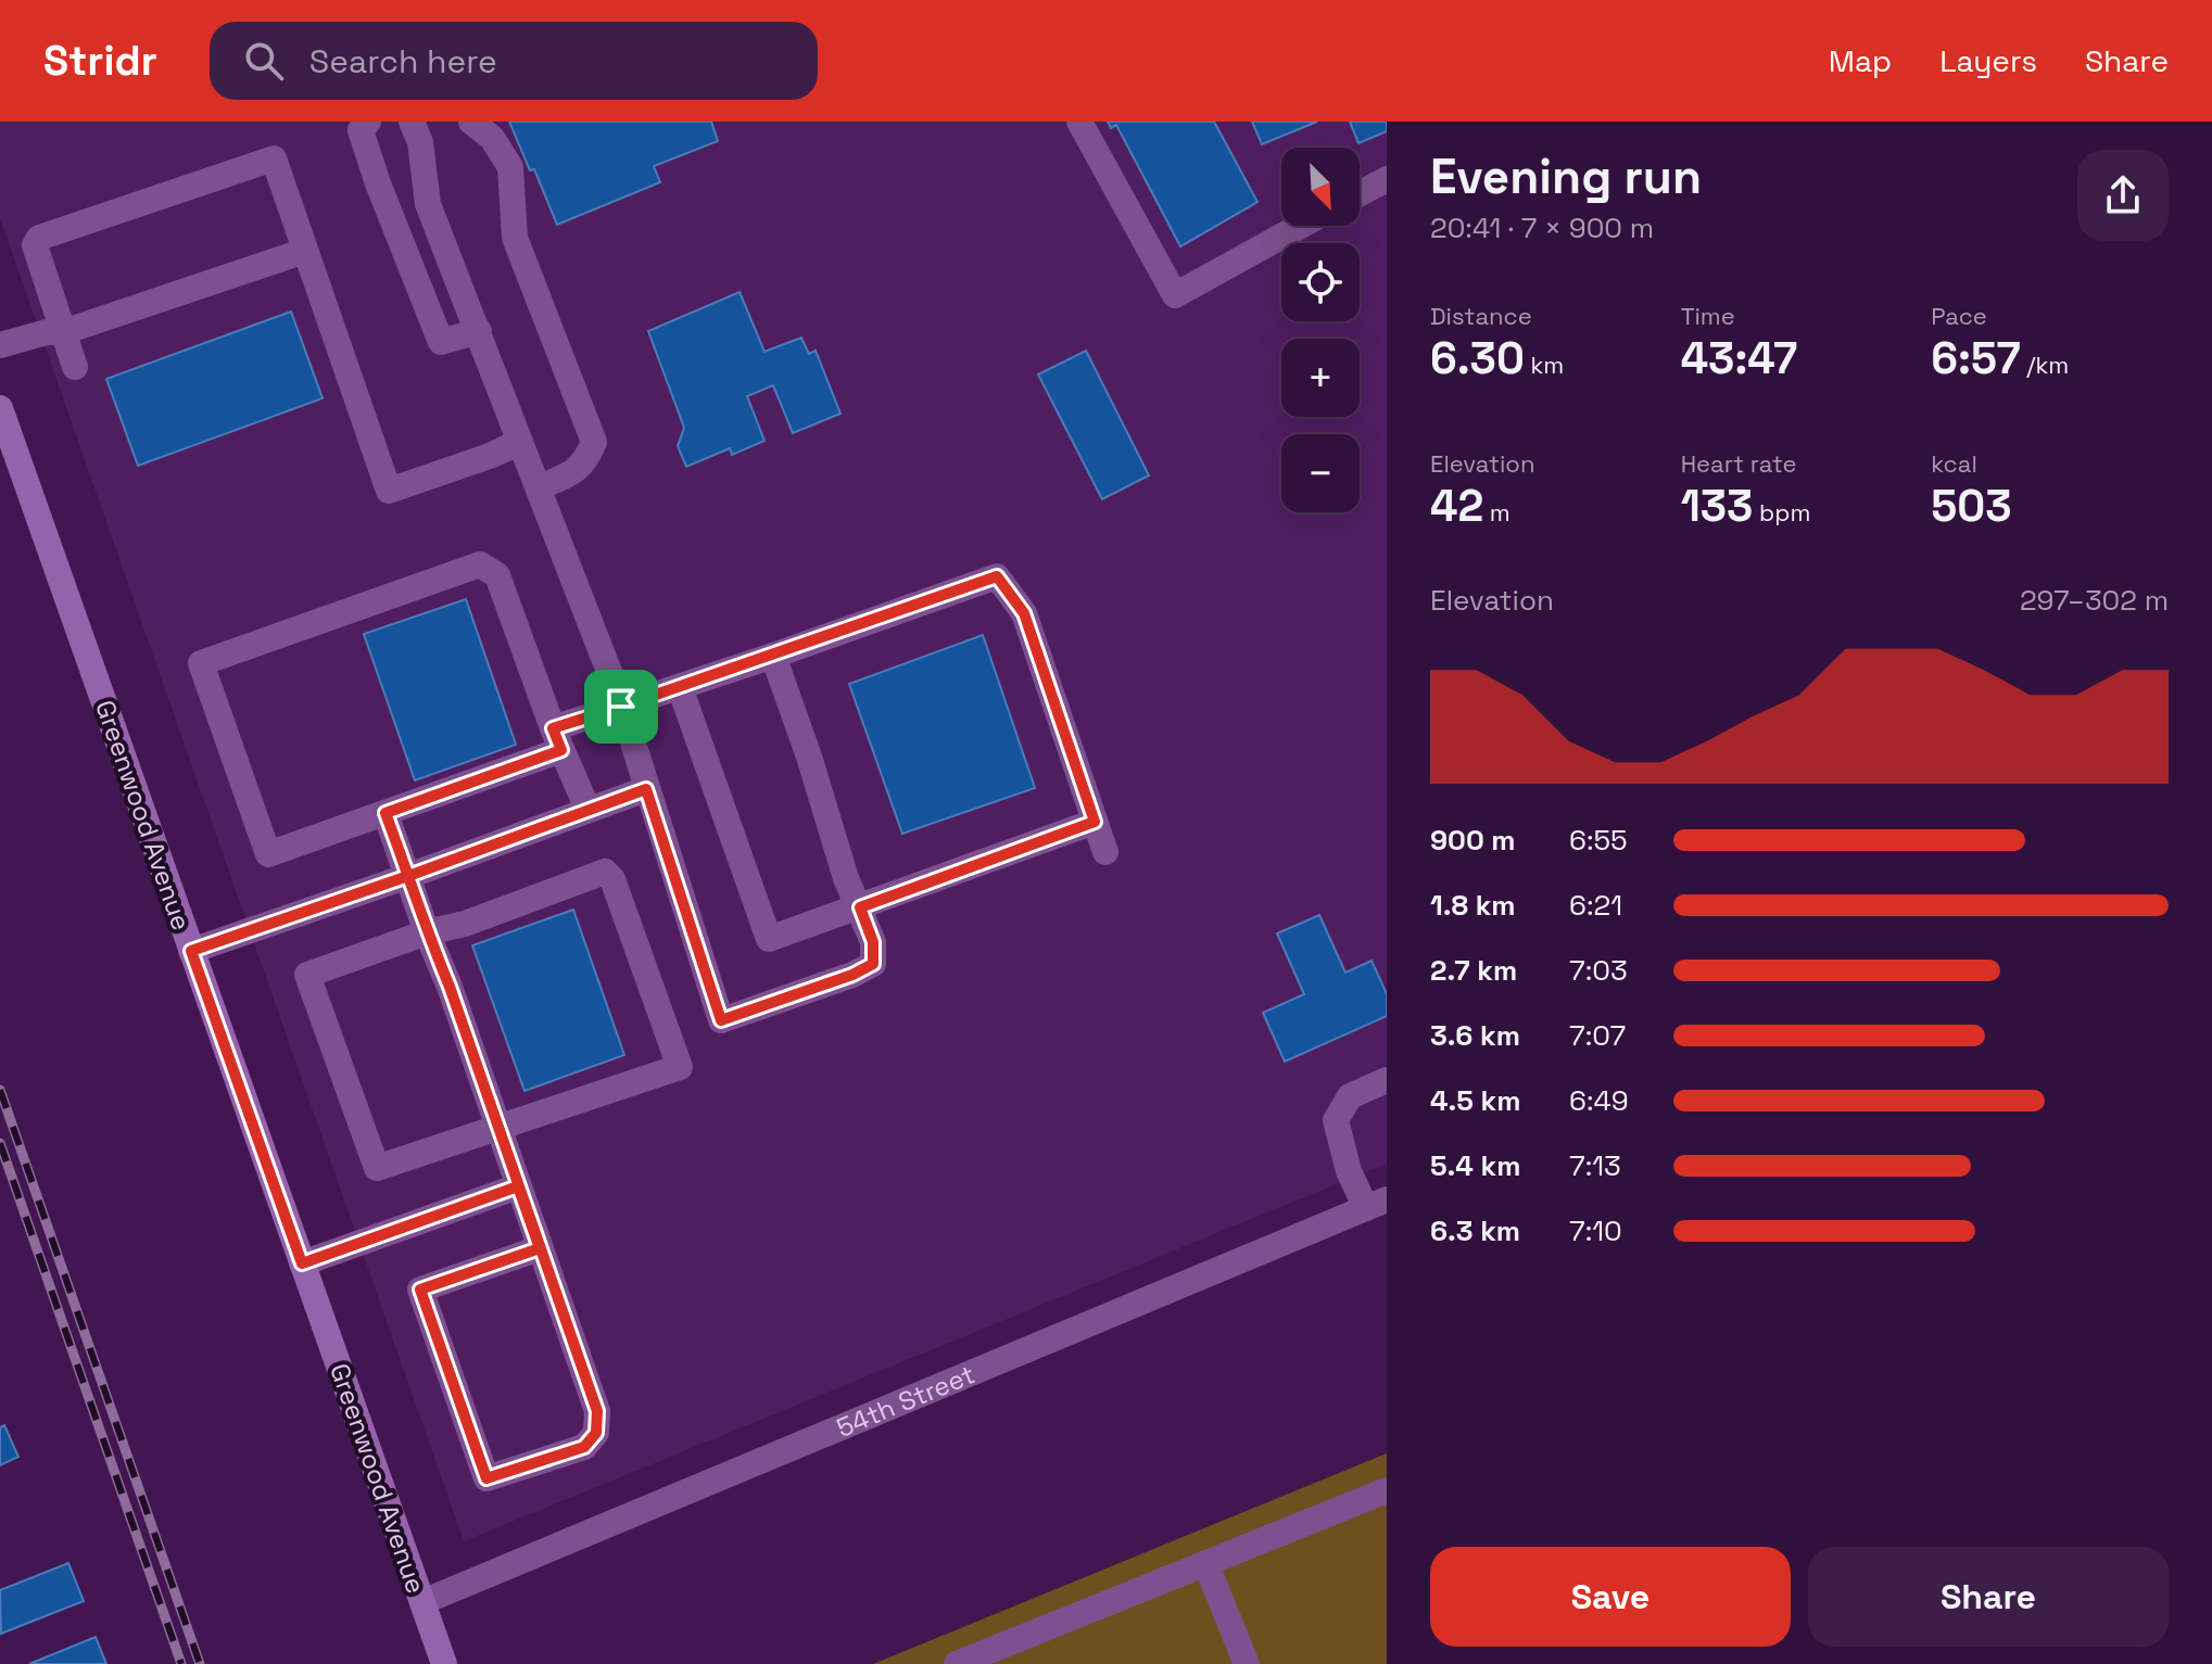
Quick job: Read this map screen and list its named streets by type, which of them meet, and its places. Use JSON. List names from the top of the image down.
{
  "streets": {
    "main road": ["Greenwood Avenue"],
    "street": ["54th Street"]
  },
  "crossings": [
    ["Greenwood Avenue", "54th Street"]
  ],
  "north": "bottom right",
  "page": {
    "header": "Stridr",
    "search": "Search here",
    "nav": ["Map", "Layers", "Share"],
    "heading": ["Evening run", "20:41 · 7 × 900 m"],
    "map_buttons": ["+", "−"],
    "stats": [
      ["Distance", "6.30 km"],
      ["Time", "43:47"],
      ["Pace", "6:57 /km"],
      ["Elevation", "42 m"],
      ["Heart rate", "133 bpm"],
      ["kcal", "503"]
    ],
    "chart": ["Elevation", "297–302 m"],
    "list": [
      {
        "name": "900 m",
        "note": "6:55"
      },
      {
        "name": "1.8 km",
        "note": "6:21"
      },
      {
        "name": "2.7 km",
        "note": "7:03"
      },
      {
        "name": "3.6 km",
        "note": "7:07"
      },
      {
        "name": "4.5 km",
        "note": "6:49"
      },
      {
        "name": "5.4 km",
        "note": "7:13"
      },
      {
        "name": "6.3 km",
        "note": "7:10"
      }
    ],
    "buttons": ["Save", "Share"]
  }
}
